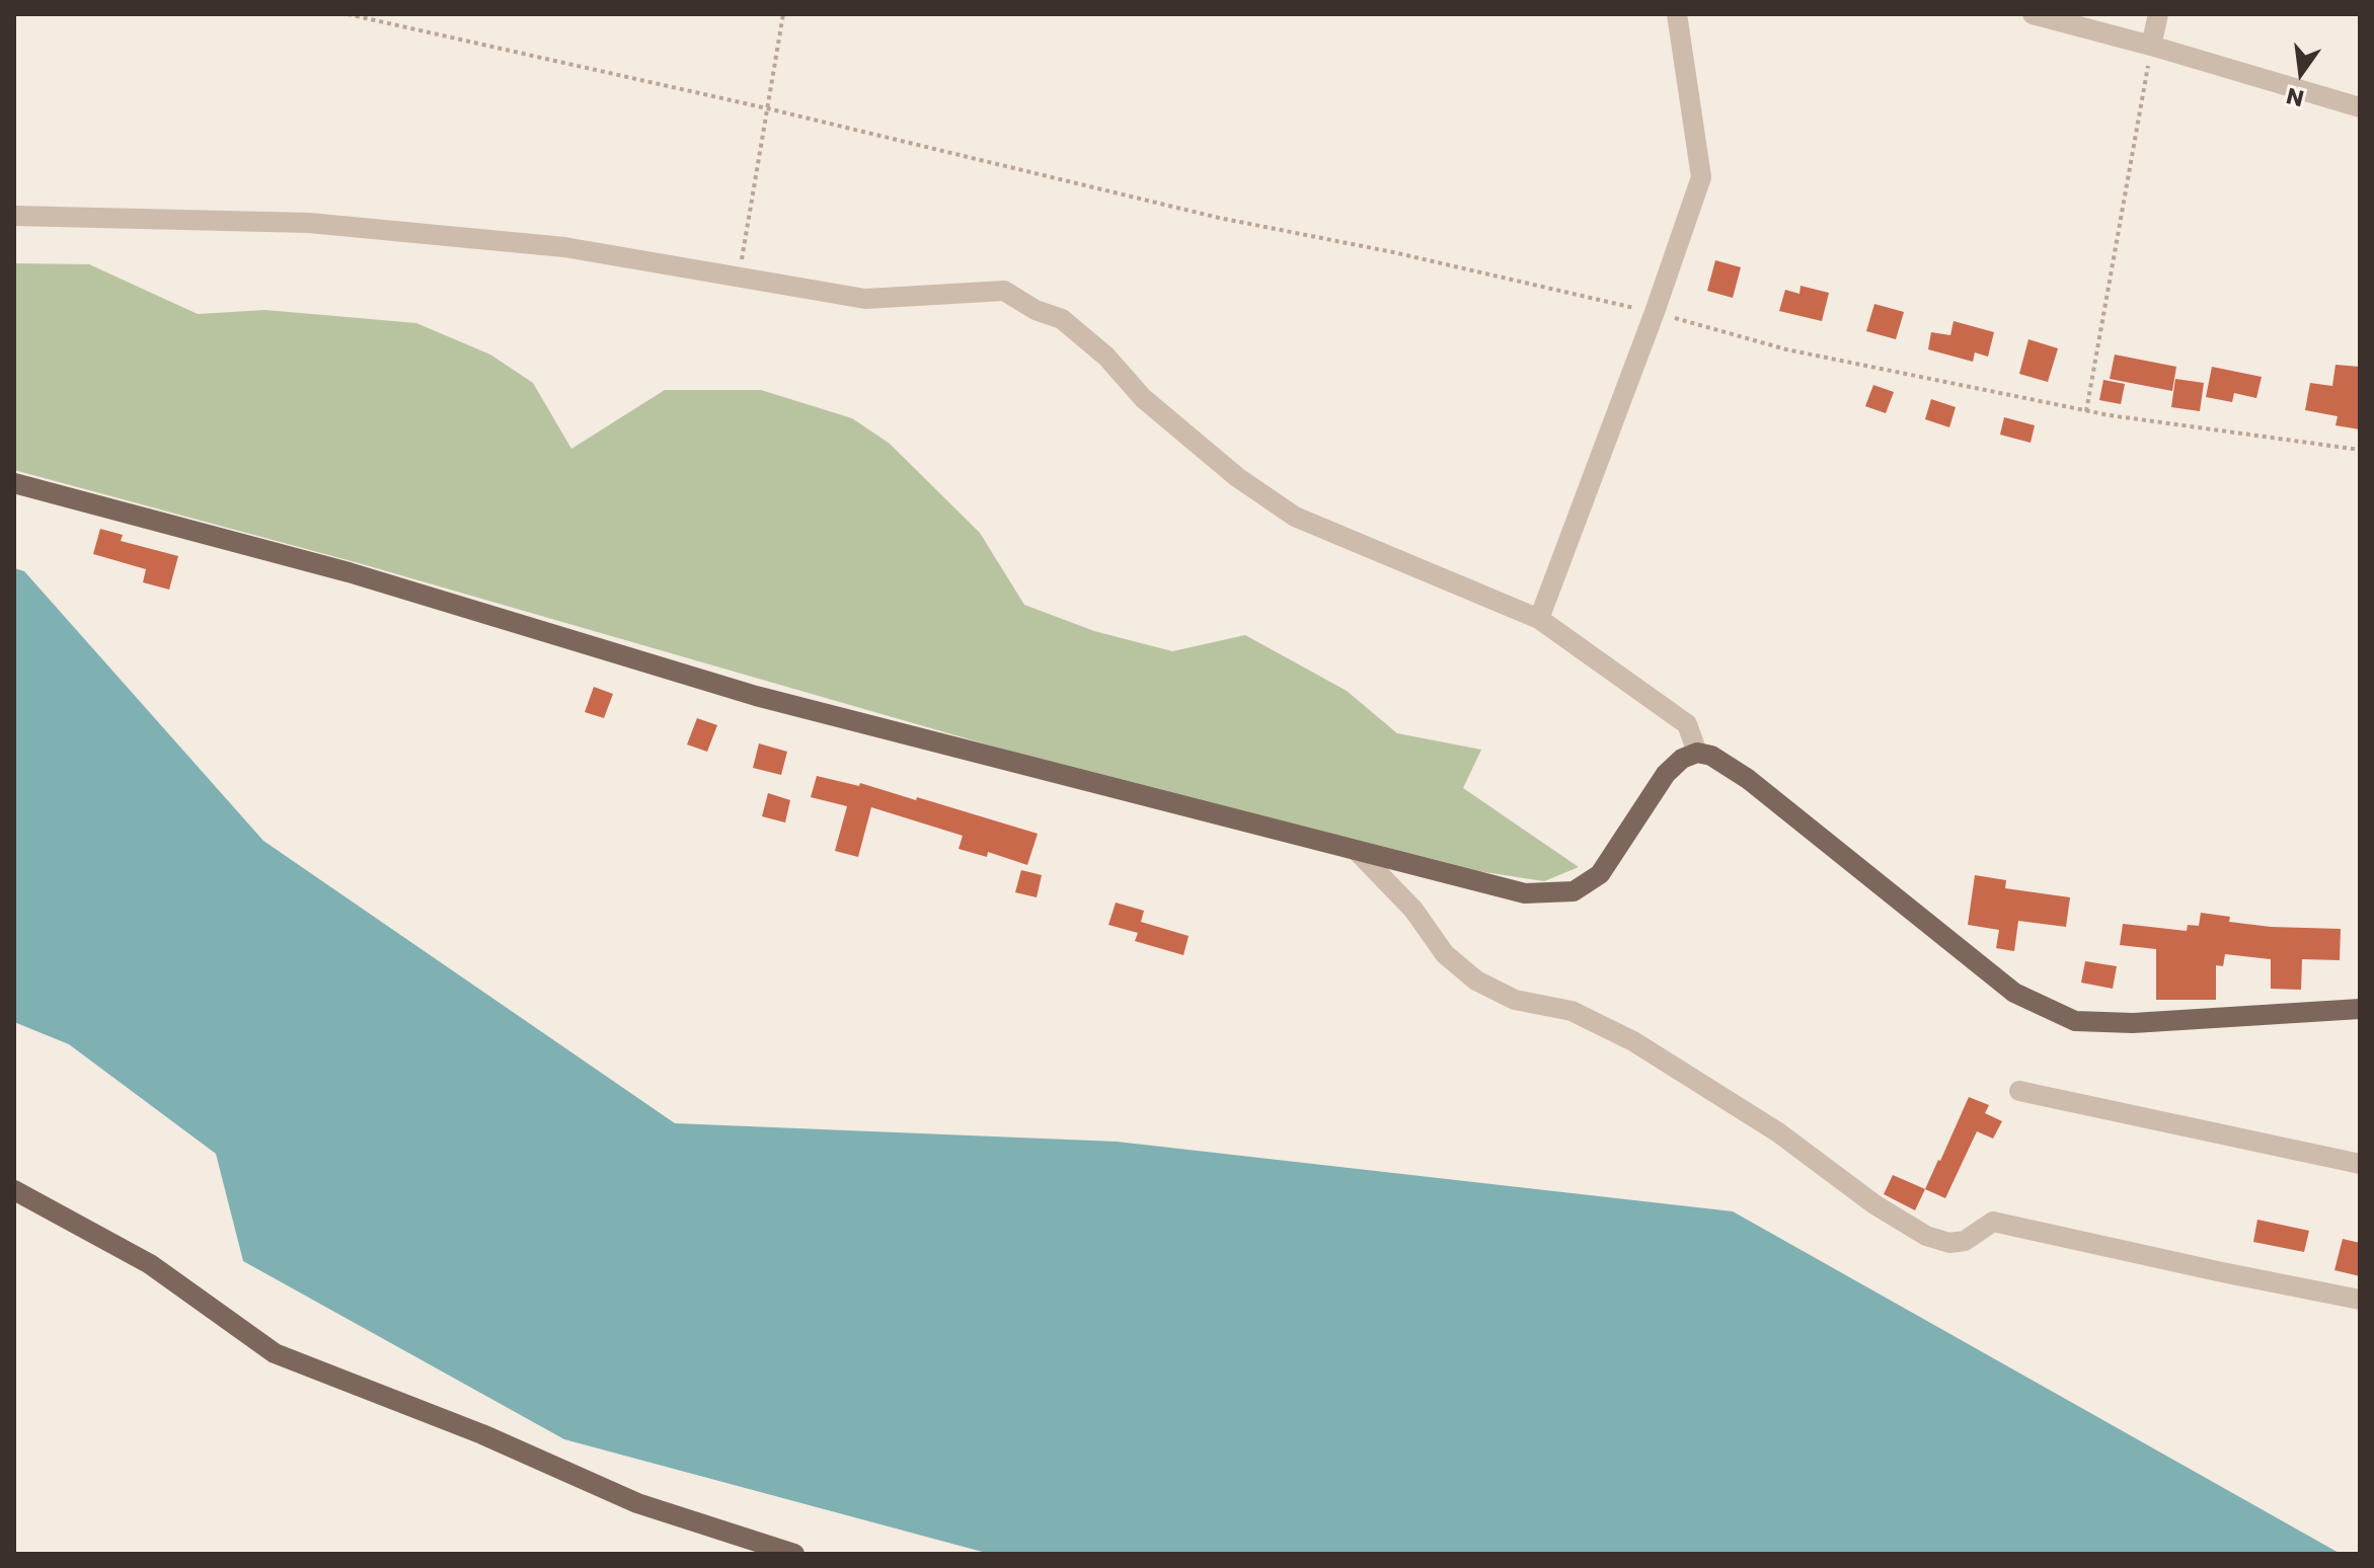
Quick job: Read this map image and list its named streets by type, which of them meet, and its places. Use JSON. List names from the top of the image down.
{
  "north": "bottom"
}
